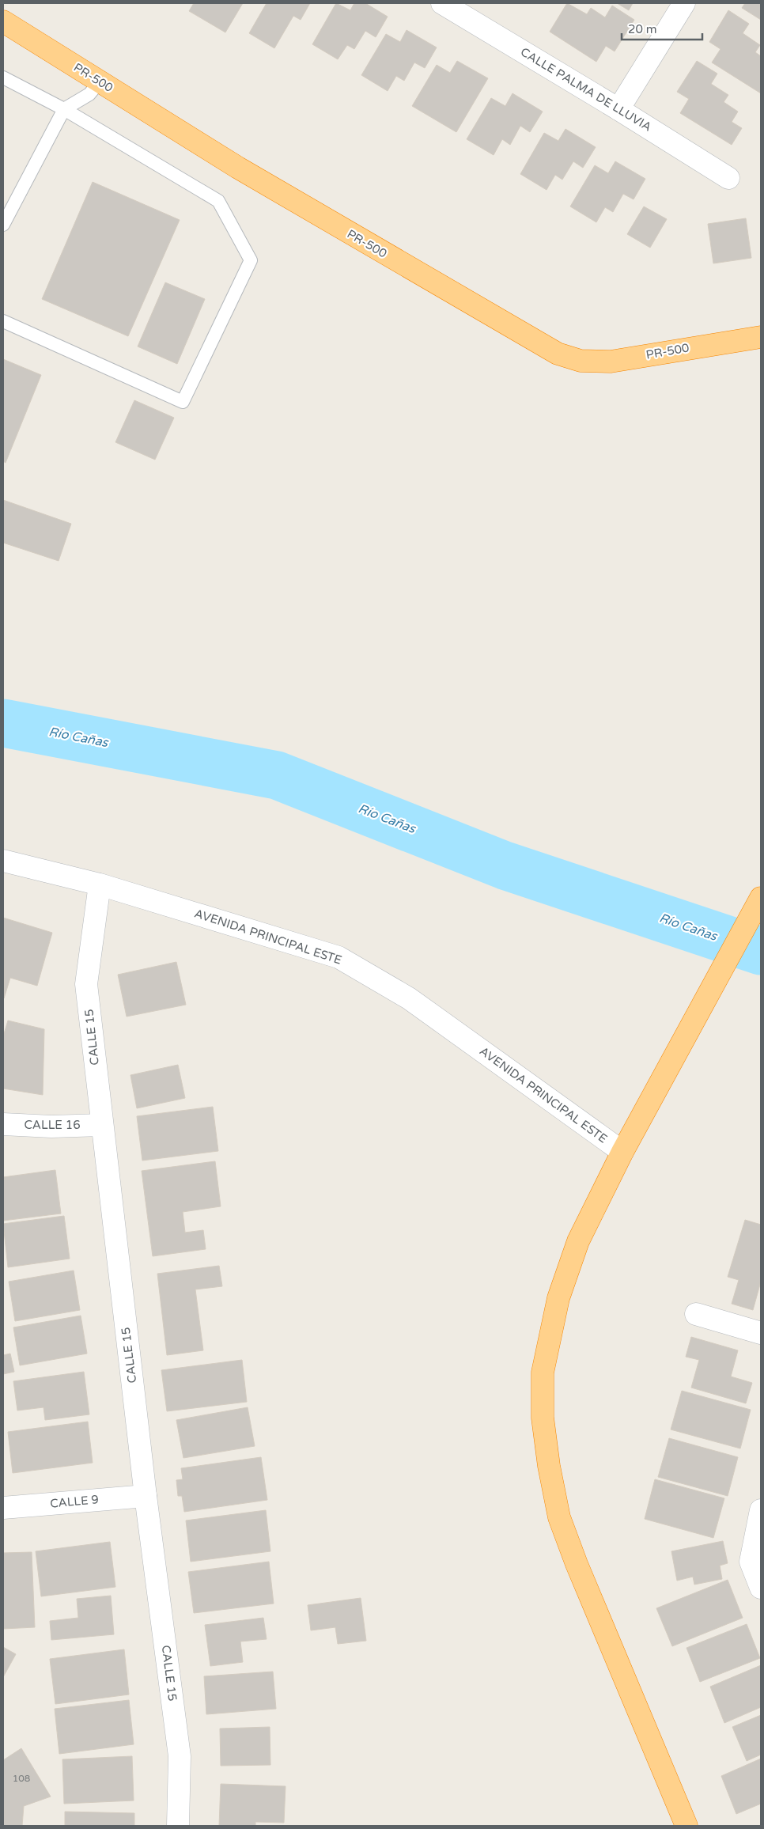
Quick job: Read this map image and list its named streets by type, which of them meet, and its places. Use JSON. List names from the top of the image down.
{
  "streets": {
    "highway": ["PR-500"],
    "street": [
      "CALLE PALMA DE LLUVIA",
      "AVENIDA PRINCIPAL ESTE",
      "CALLE 15",
      "CALLE 16",
      "CALLE 9"
    ]
  },
  "crossings": [
    ["AVENIDA PRINCIPAL ESTE", "CALLE 15"],
    ["CALLE 15", "CALLE 16"],
    ["CALLE 15", "CALLE 9"]
  ],
  "water": ["Río Cañas"],
  "house_numbers": ["108"],
  "scale_bar": "20 m"
}
